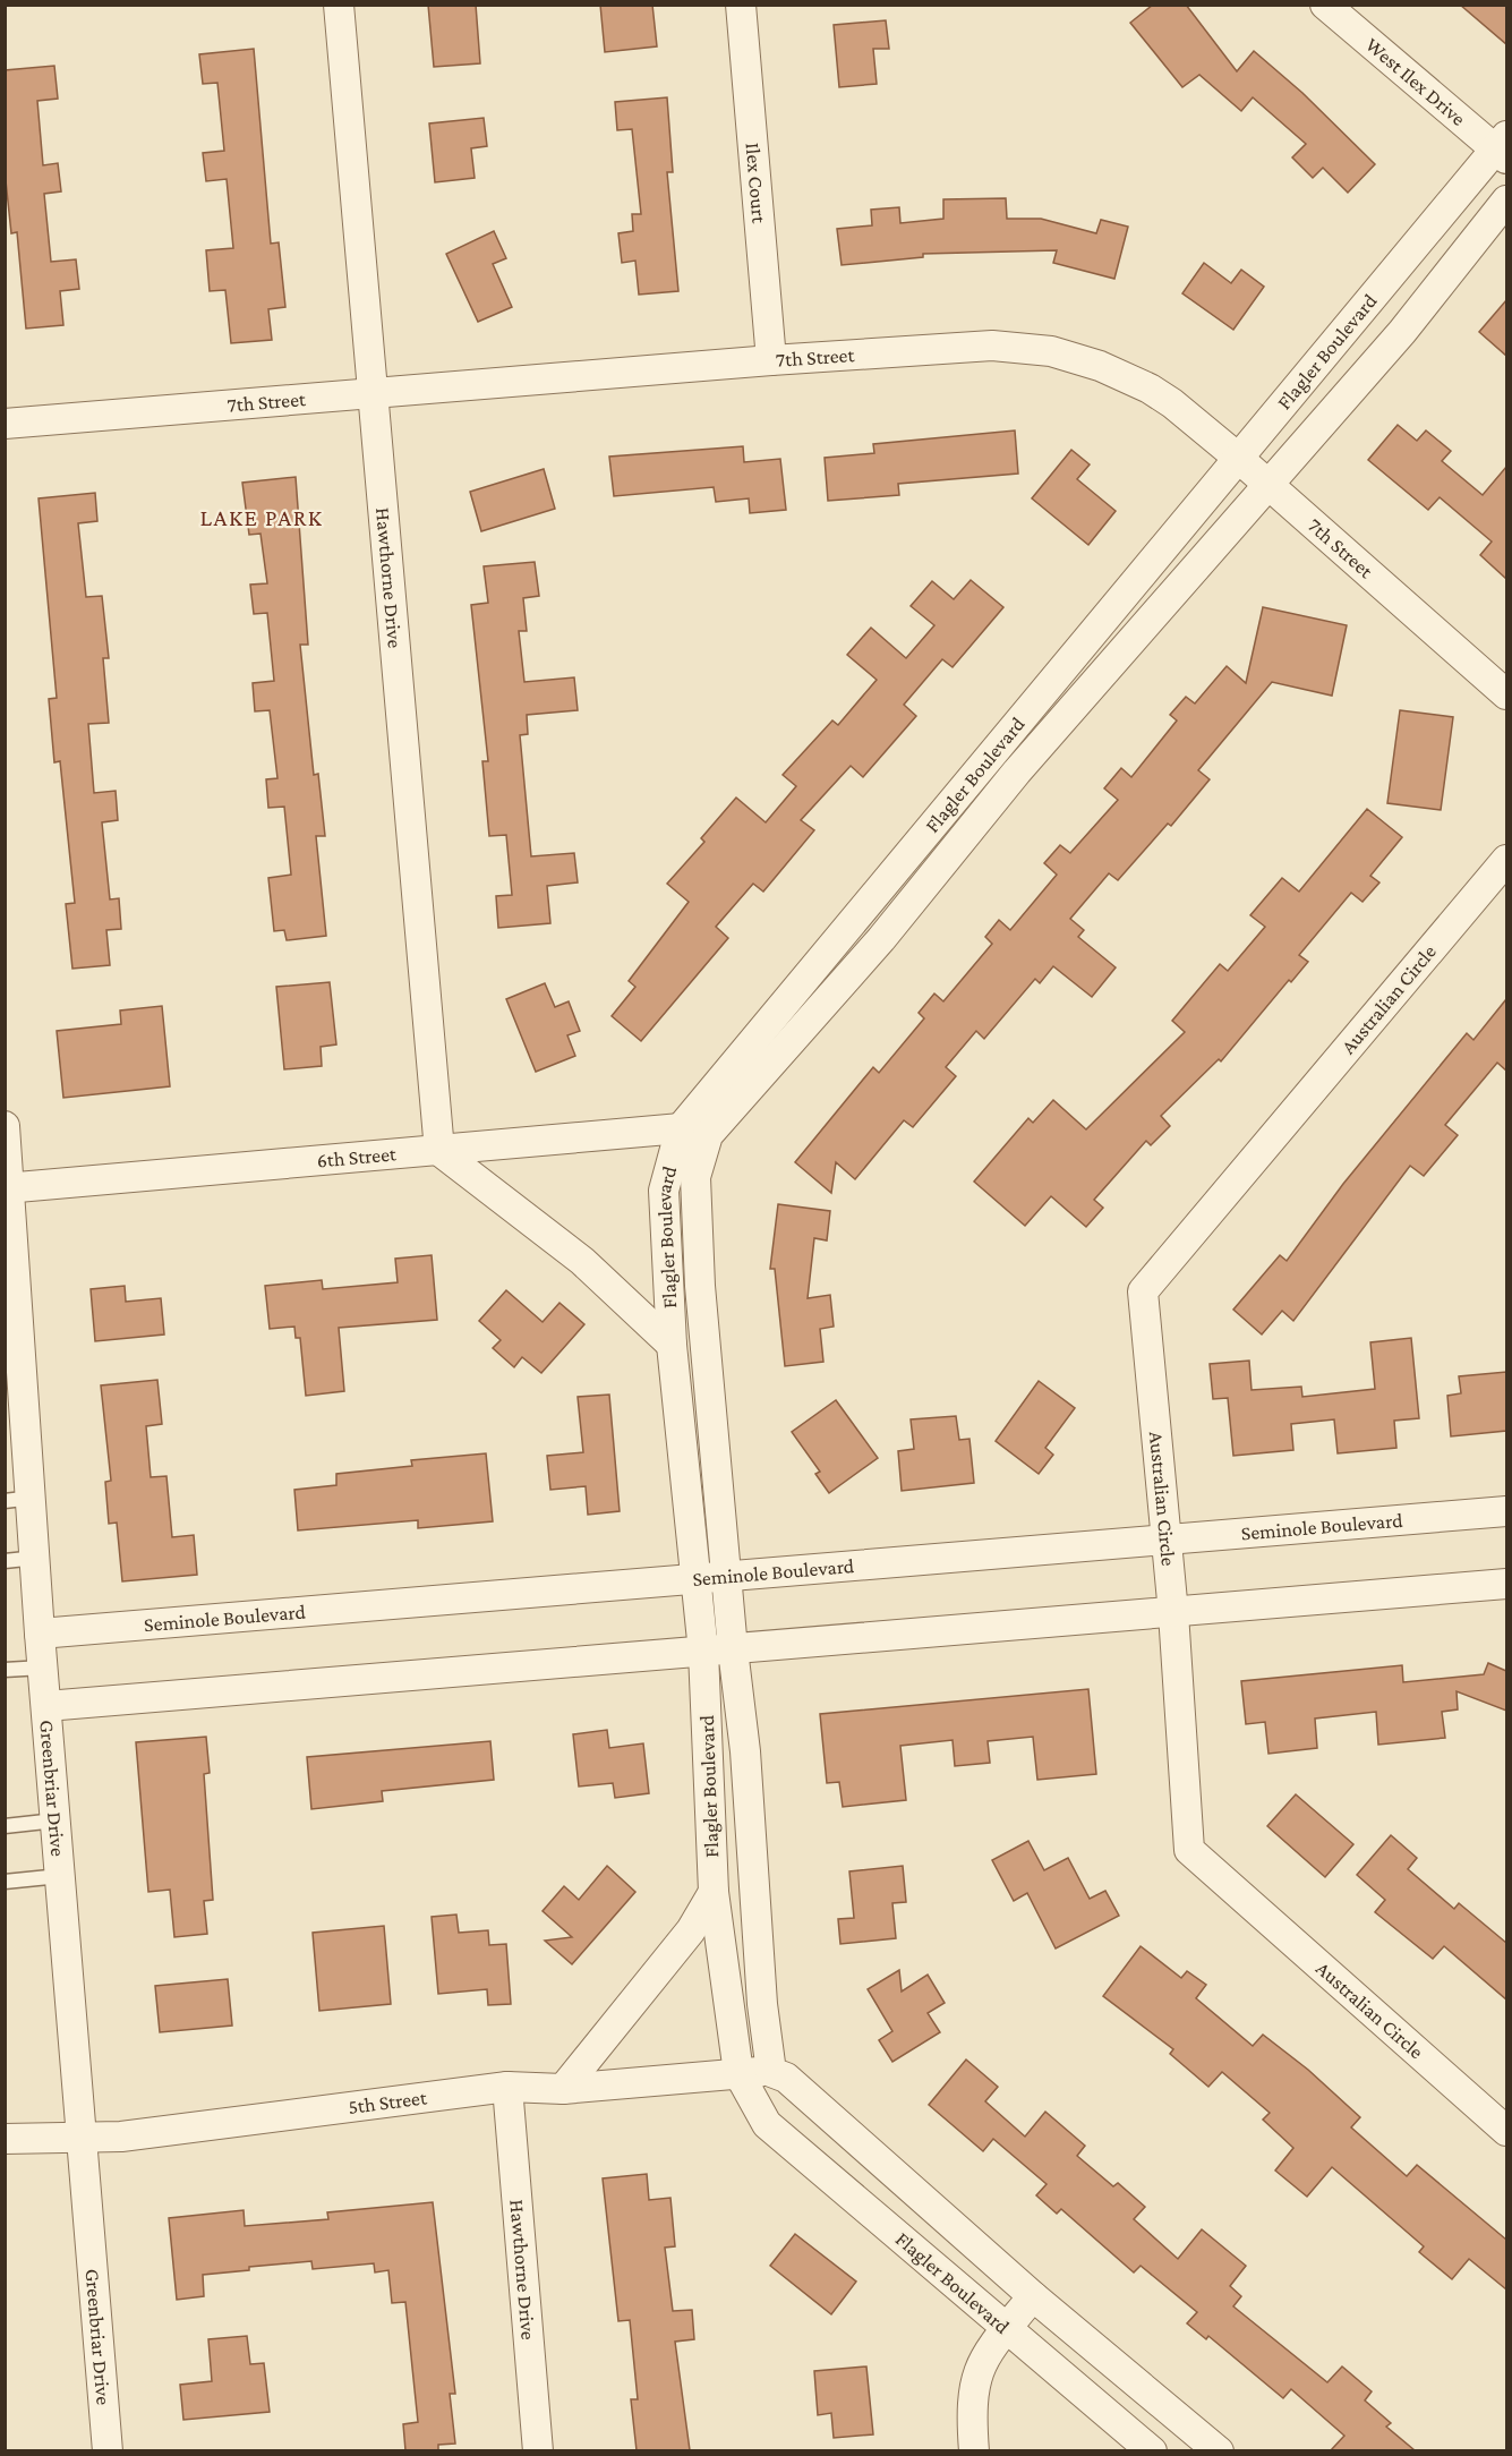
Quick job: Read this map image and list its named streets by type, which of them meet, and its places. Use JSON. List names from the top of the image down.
{
  "streets": {
    "street": [
      "West Ilex Drive",
      "Ilex Court",
      "Flagler Boulevard",
      "7th Street",
      "Hawthorne Drive",
      "Australian Circle",
      "6th Street",
      "Seminole Boulevard",
      "Greenbriar Drive",
      "5th Street"
    ]
  },
  "crossings": [
    ["West Ilex Drive", "Flagler Boulevard"],
    ["Ilex Court", "7th Street"],
    ["Flagler Boulevard", "7th Street"],
    ["Flagler Boulevard", "6th Street"],
    ["Flagler Boulevard", "Seminole Boulevard"],
    ["Flagler Boulevard", "5th Street"],
    ["7th Street", "Hawthorne Drive"],
    ["Hawthorne Drive", "6th Street"],
    ["Hawthorne Drive", "5th Street"],
    ["Australian Circle", "Seminole Boulevard"],
    ["6th Street", "Greenbriar Drive"],
    ["Seminole Boulevard", "Greenbriar Drive"],
    ["Greenbriar Drive", "5th Street"]
  ],
  "districts": ["LAKE PARK"]
}
